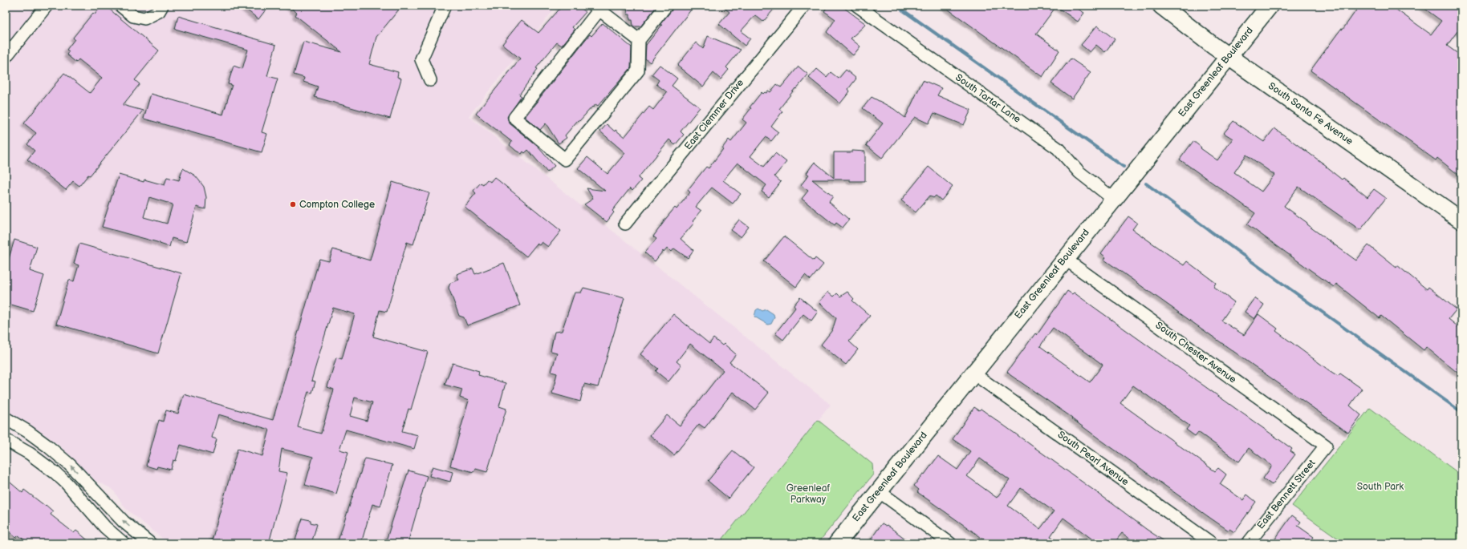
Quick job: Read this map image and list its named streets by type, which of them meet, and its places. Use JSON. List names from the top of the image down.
{
  "streets": {
    "street": [
      "East Greenleaf Boulevard",
      "South Tartar Lane",
      "South Santa Fe Avenue",
      "East Clemmer Drive",
      "South Chester Avenue",
      "South Pearl Avenue",
      "East Bennett Street"
    ]
  },
  "crossings": [
    ["East Greenleaf Boulevard", "South Tartar Lane"],
    ["East Greenleaf Boulevard", "South Santa Fe Avenue"],
    ["East Greenleaf Boulevard", "South Chester Avenue"],
    ["East Greenleaf Boulevard", "South Pearl Avenue"],
    ["South Chester Avenue", "East Bennett Street"]
  ],
  "parks": ["South Park", "Greenleaf Parkway"],
  "places": ["Compton College"]
}
